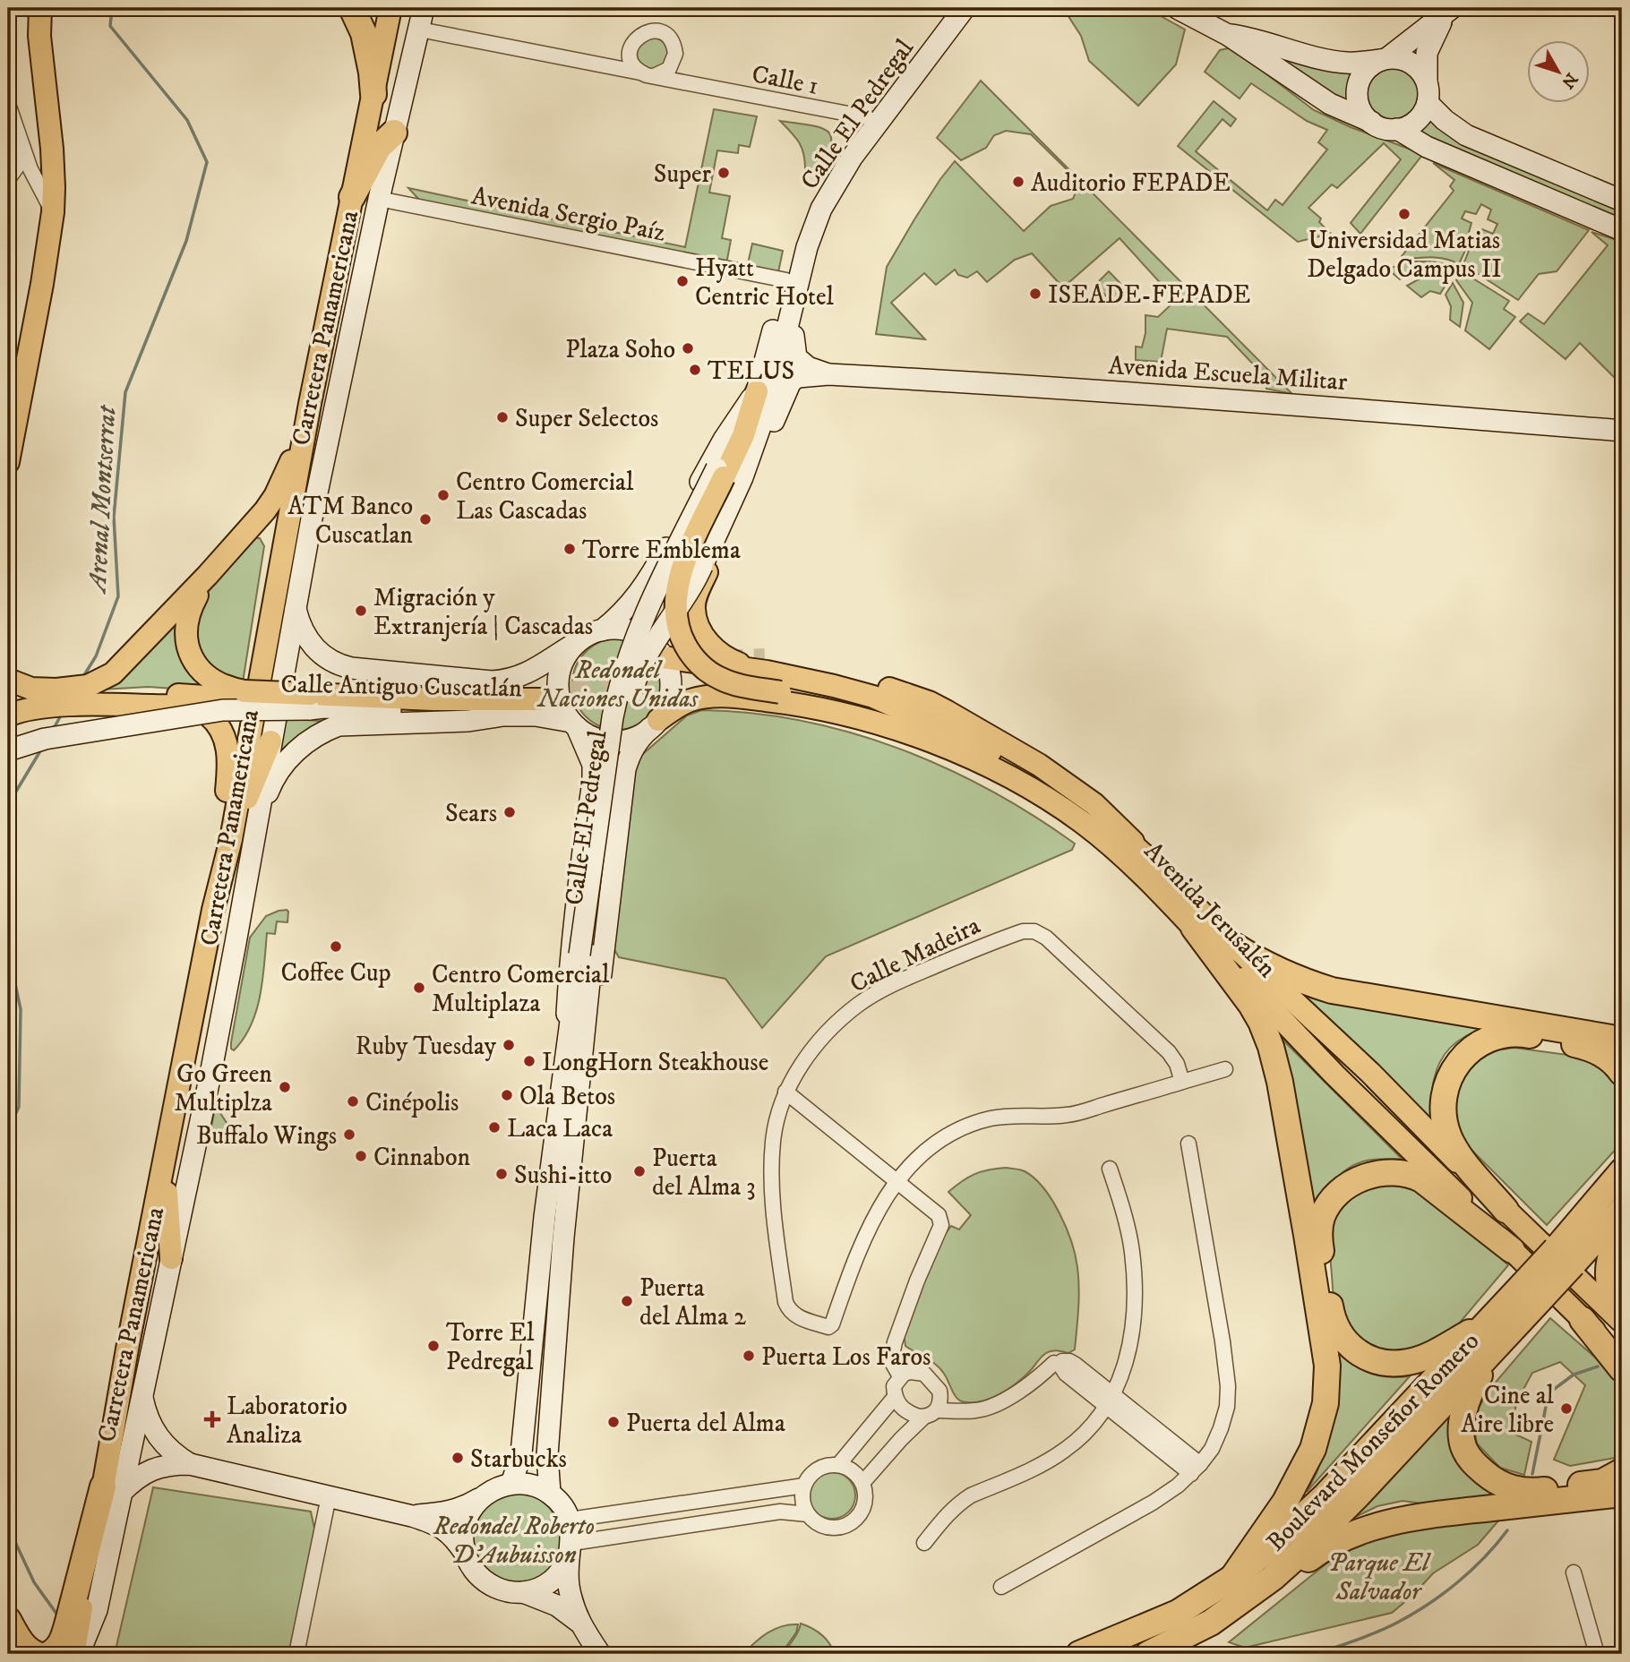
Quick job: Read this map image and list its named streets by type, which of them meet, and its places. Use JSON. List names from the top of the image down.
{
  "streets": {
    "highway": ["Boulevard Monseñor Romero"],
    "main road": [
      "Calle El Pedregal",
      "Carretera Panamericana",
      "Avenida Escuela Militar",
      "Calle Antiguo Cuscatlán",
      "Avenida Jerusalén"
    ],
    "street": ["Calle 1", "Avenida Sergio Paíz", "Calle Madeira"]
  },
  "crossings": [
    ["Calle 1", "Calle El Pedregal"],
    ["Calle 1", "Carretera Panamericana"],
    ["Calle El Pedregal", "Avenida Sergio Paíz"],
    ["Calle El Pedregal", "Calle Antiguo Cuscatlán"],
    ["Calle El Pedregal", "Avenida Jerusalén"],
    ["Avenida Sergio Paíz", "Carretera Panamericana"],
    ["Calle Antiguo Cuscatlán", "Avenida Jerusalén"]
  ],
  "water": ["Arenal Montserrat"],
  "parks": ["Redondel Naciones Unidas", "Redondel Roberto D'Aubuisson", "Parque El Salvador"],
  "places": {
    "other": [
      "Super",
      "Auditorio FEPADE",
      "Universidad Matias Delgado Campus II",
      "Hyatt Centric Hotel",
      "ISEADE-FEPADE",
      "Plaza Soho",
      "TELUS",
      "Super Selectos",
      "Centro Comercial Las Cascadas",
      "ATM Banco Cuscatlan",
      "Torre Emblema",
      "Migración y Extranjería | Cascadas",
      "Sears",
      "Coffee Cup",
      "Centro Comercial Multiplaza",
      "Ruby Tuesday",
      "LongHorn Steakhouse",
      "Go Green Multiplza",
      "Ola Betos",
      "Cinépolis",
      "Laca Laca",
      "Buffalo Wings",
      "Cinnabon",
      "Puerta del Alma 3",
      "Sushi-itto",
      "Puerta del Alma 2",
      "Torre El Pedregal",
      "Puerta Los Faros",
      "Cine al Aire libre",
      "Puerta del Alma",
      "Starbucks"
    ],
    "health": ["Laboratorio Analiza"]
  },
  "north": "bottom right"
}
